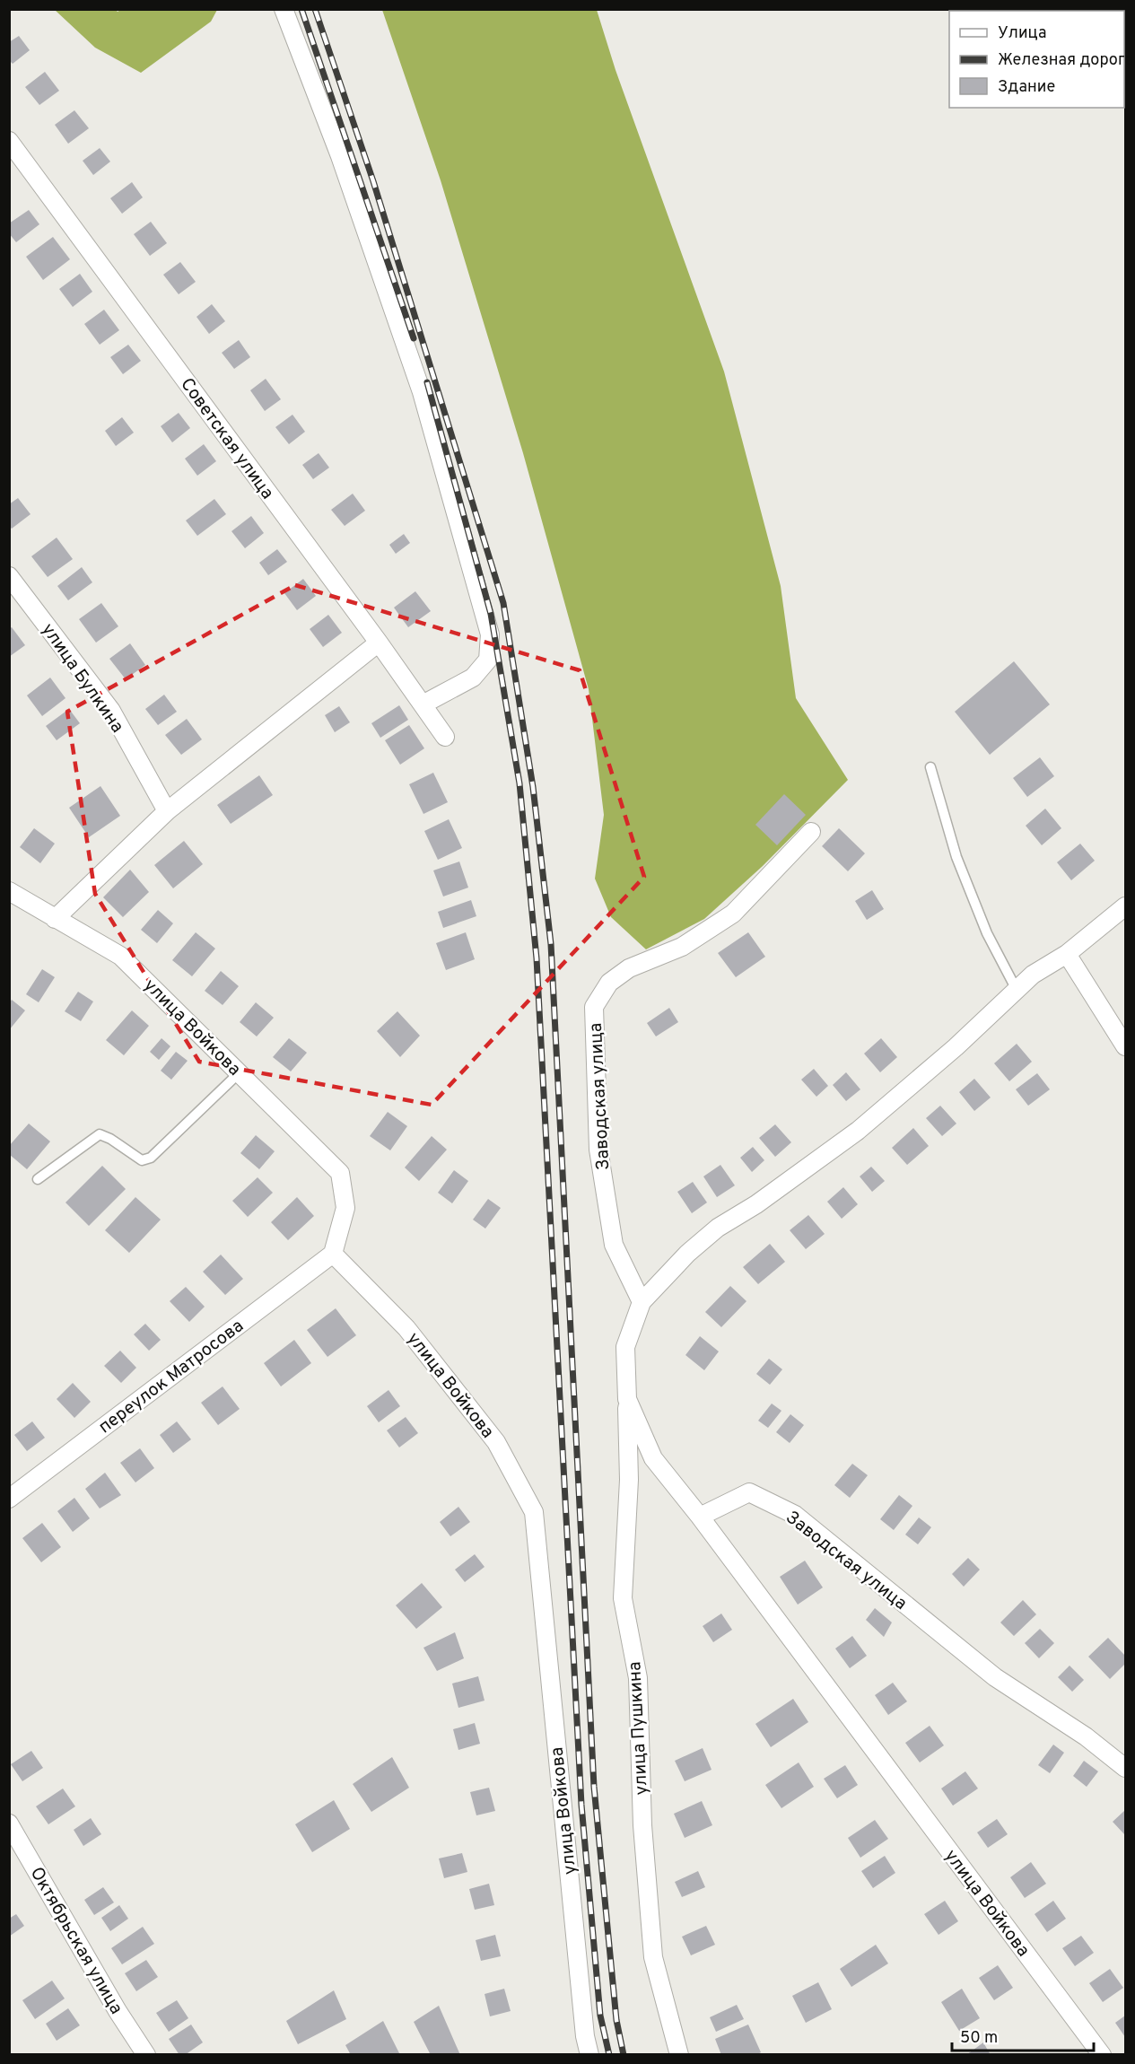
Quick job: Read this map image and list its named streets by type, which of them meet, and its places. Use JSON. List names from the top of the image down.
{
  "streets": {
    "street": [
      "Советская улица",
      "улица Булкина",
      "улица Войкова",
      "Заводская улица",
      "переулок Матросова",
      "улица Пушкина",
      "Октябрьская улица"
    ]
  },
  "crossings": [
    ["улица Войкова", "Заводская улица"],
    ["улица Войкова", "переулок Матросова"]
  ],
  "legend": ["Улица", "Железная дорога", "Здание"],
  "scale_bar": "50 m"
}
